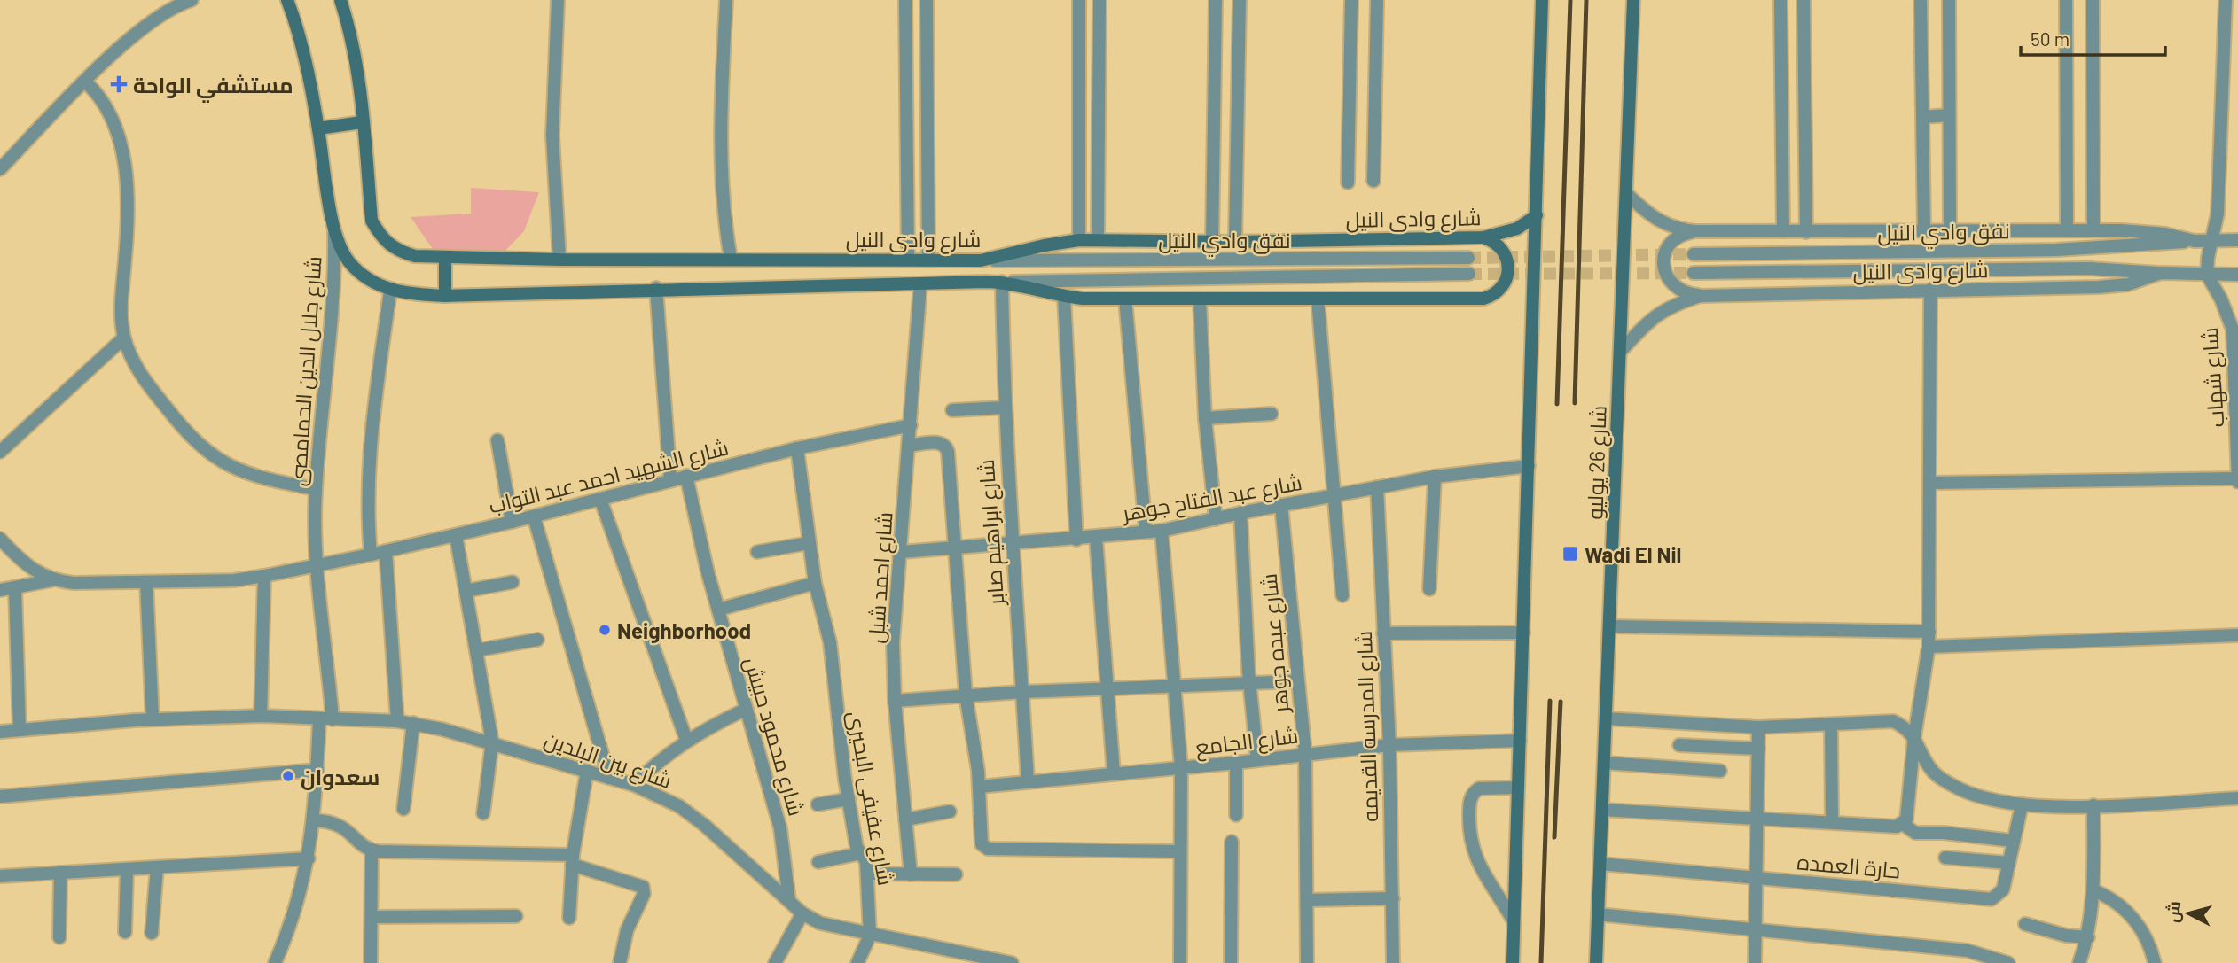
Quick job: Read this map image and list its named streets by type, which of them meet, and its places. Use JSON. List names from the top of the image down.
{
  "streets": {
    "main road": ["شارع وادى النيل", "شارع جلال الدين الحمامصى", "شارع 26 يوليو"],
    "street": [
      "نفق وادي النيل",
      "شارع شهاب",
      "شارع الشهيد احمد عبد التواب",
      "شارع عبد الفتاح جوهر",
      "شارع ابراهيم صابر",
      "شارع احمد شبل",
      "شارع عبده جوهر",
      "شارع المدرسه القديمه",
      "شارع محمود حبيش",
      "شارع الجامع",
      "شارع بين البلدين",
      "شارع عفيفى البحيرى",
      "حارة العمده"
    ]
  },
  "crossings": [
    ["شارع وادى النيل", "نفق وادي النيل"],
    ["شارع وادى النيل", "شارع جلال الدين الحمامصى"],
    ["شارع وادى النيل", "شارع شهاب"],
    ["شارع وادى النيل", "شارع 26 يوليو"],
    ["شارع وادى النيل", "شارع ابراهيم صابر"],
    ["شارع وادى النيل", "شارع احمد شبل"],
    ["نفق وادي النيل", "شارع ابراهيم صابر"],
    ["شارع جلال الدين الحمامصى", "شارع الشهيد احمد عبد التواب"],
    ["شارع جلال الدين الحمامصى", "شارع بين البلدين"],
    ["شارع 26 يوليو", "حارة العمده"],
    ["شارع الشهيد احمد عبد التواب", "شارع احمد شبل"],
    ["شارع الشهيد احمد عبد التواب", "شارع محمود حبيش"],
    ["شارع الشهيد احمد عبد التواب", "شارع عفيفى البحيرى"],
    ["شارع عبد الفتاح جوهر", "شارع ابراهيم صابر"],
    ["شارع عبد الفتاح جوهر", "شارع احمد شبل"],
    ["شارع عبد الفتاح جوهر", "شارع عبده جوهر"],
    ["شارع عبد الفتاح جوهر", "شارع المدرسه القديمه"],
    ["شارع ابراهيم صابر", "شارع الجامع"],
    ["شارع عبده جوهر", "شارع الجامع"],
    ["شارع المدرسه القديمه", "شارع الجامع"],
    ["شارع محمود حبيش", "شارع بين البلدين"],
    ["شارع بين البلدين", "شارع عفيفى البحيرى"]
  ],
  "places": {
    "health": ["مستشفي الواحة"],
    "transit": ["Wadi El Nil"],
    "other": ["Neighborhood", "سعدوان"]
  },
  "scale_bar": "50 m",
  "north": "left"
}
